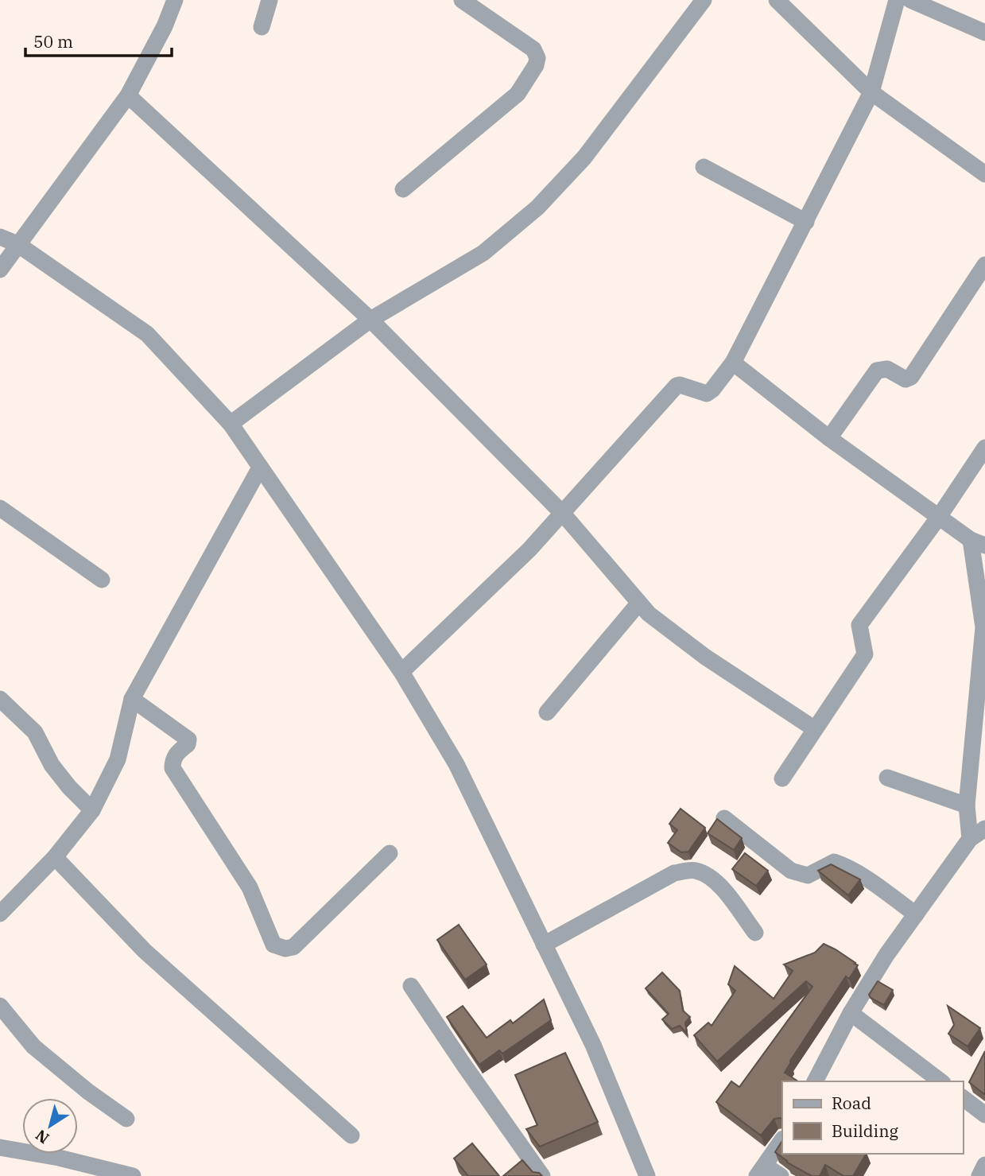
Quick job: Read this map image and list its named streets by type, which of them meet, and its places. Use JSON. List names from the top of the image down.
{
  "legend": ["Road", "Building"],
  "scale_bar": "50 m",
  "north": "bottom left"
}
